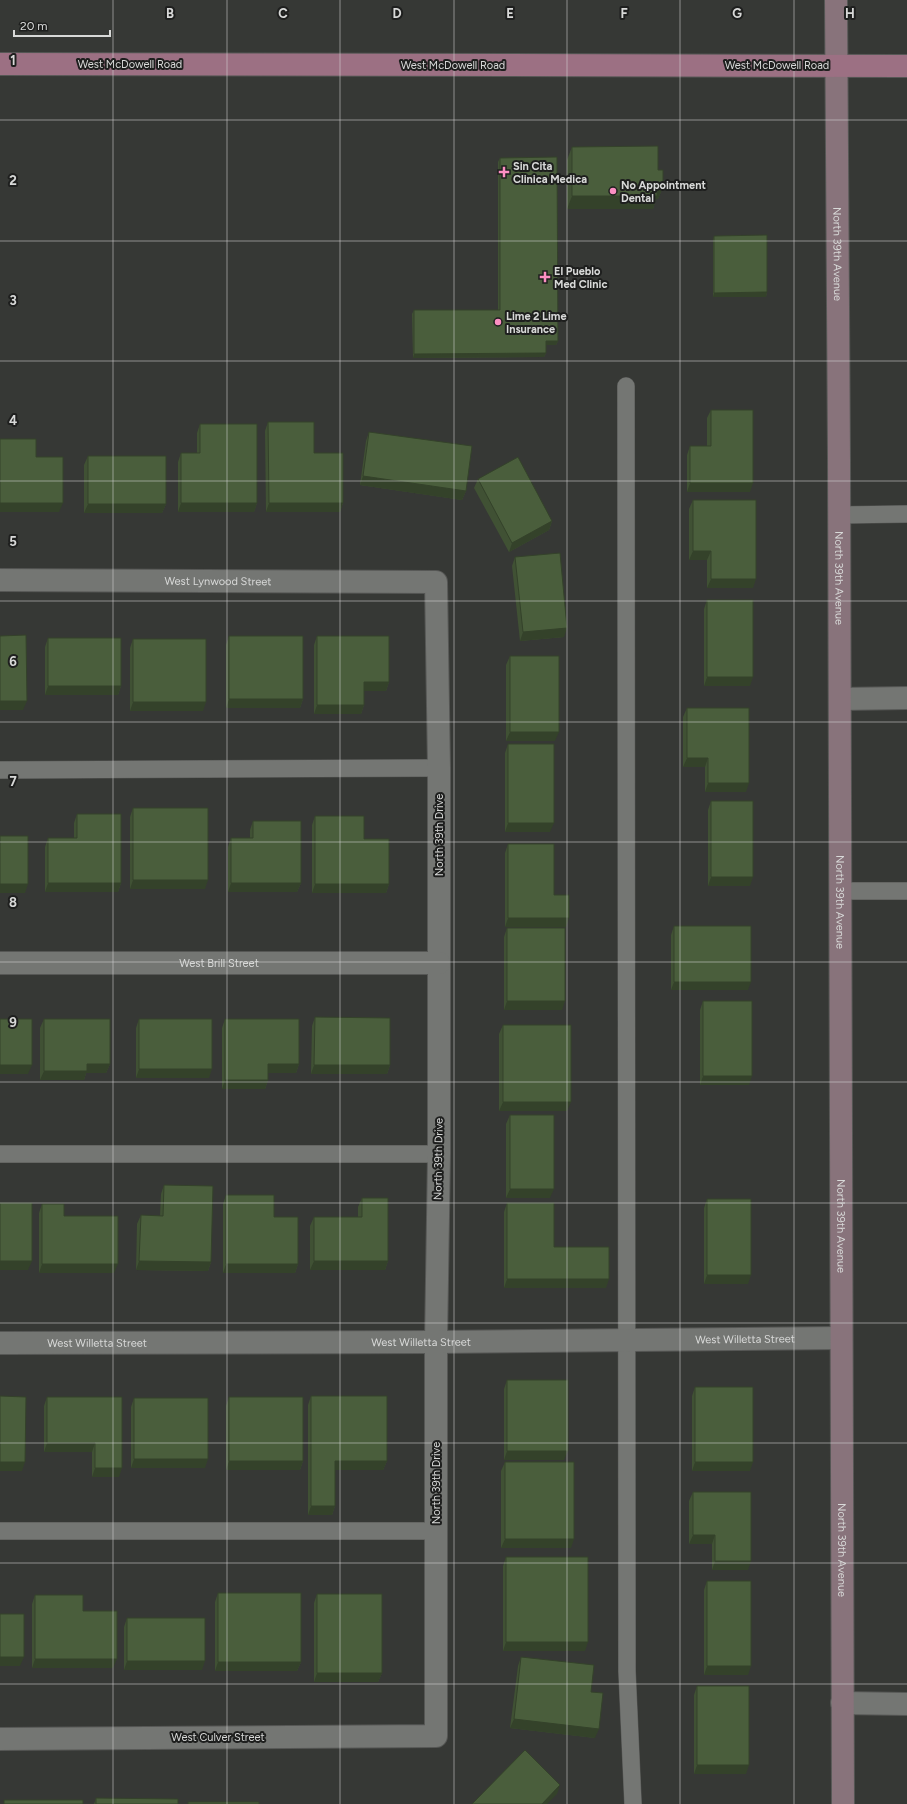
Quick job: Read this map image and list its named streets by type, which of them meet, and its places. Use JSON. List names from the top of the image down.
{
  "streets": {
    "main road": ["West McDowell Road"],
    "street": [
      "North 39th Avenue",
      "West Lynwood Street",
      "North 39th Drive",
      "West Brill Street",
      "West Willetta Street",
      "West Culver Street"
    ]
  },
  "crossings": [
    ["West McDowell Road", "North 39th Avenue"],
    ["North 39th Avenue", "West Willetta Street"],
    ["West Lynwood Street", "North 39th Drive"],
    ["North 39th Drive", "West Brill Street"],
    ["North 39th Drive", "West Willetta Street"],
    ["North 39th Drive", "West Culver Street"]
  ],
  "places": {
    "health": ["Sin Cita Clinica Medica", "El Pueblo Med Clinic"],
    "other": ["No Appointment Dental", "Lime 2 Lime Insurance"]
  },
  "scale_bar": "20 m",
  "grid": {
    "columns": [
      "B",
      "C",
      "D",
      "E",
      "F",
      "G",
      "H"
    ],
    "rows": [
      "1",
      "2",
      "3",
      "4",
      "5",
      "6",
      "7",
      "8",
      "9"
    ]
  }
}
